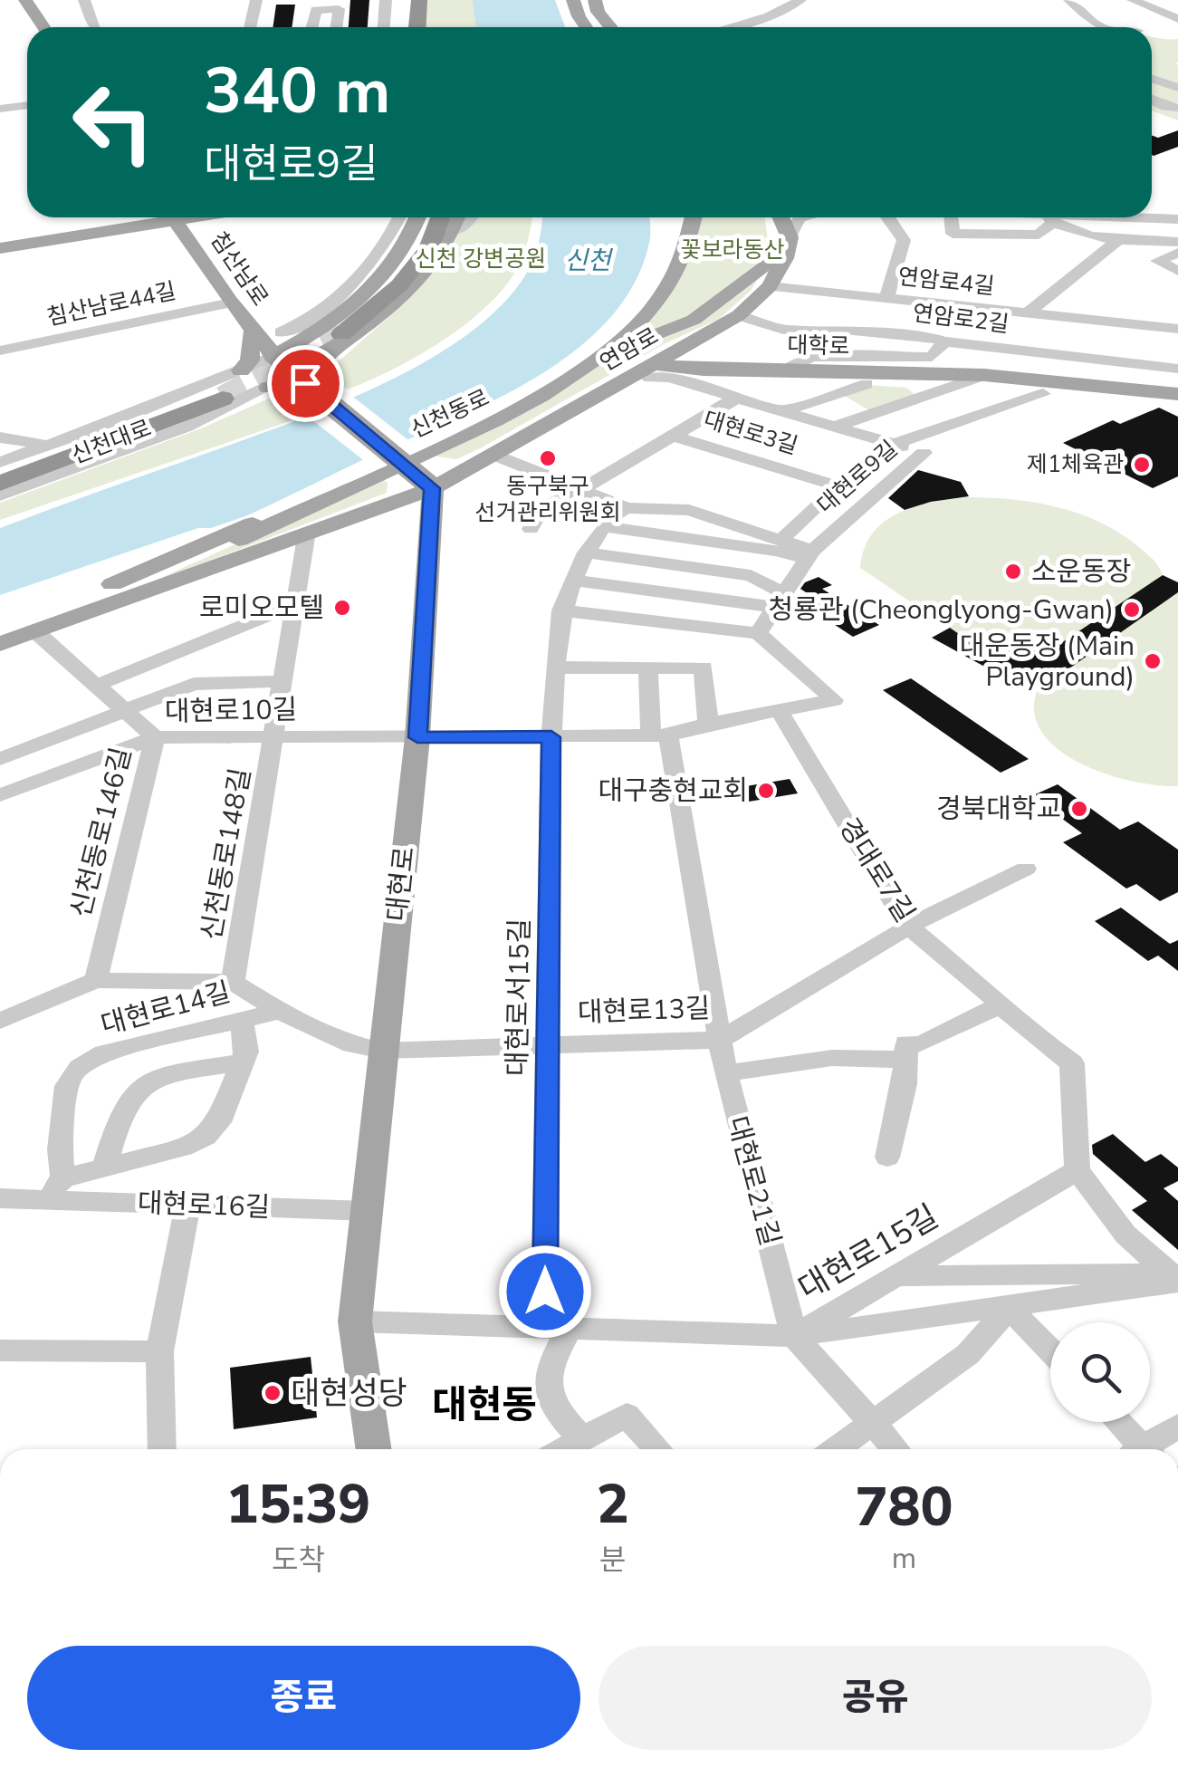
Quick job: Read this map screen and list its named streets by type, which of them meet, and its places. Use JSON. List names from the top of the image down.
{
  "streets": {
    "highway": ["신천대로"],
    "main road": [
      "침산남로",
      "대학로",
      "연암로",
      "신천동로",
      "대현로"
    ],
    "street": [
      "연암로4길",
      "침산남로44길",
      "연암로2길",
      "대현로3길",
      "대현로9길",
      "대현로10길",
      "신천동로146길",
      "신천동로148길",
      "경대로7길",
      "대현로서15길",
      "대현로14길",
      "대현로13길",
      "대현로21길",
      "대현로16길",
      "대현로15길"
    ]
  },
  "crossings": [
    ["침산남로", "침산남로44길"],
    ["연암로4길", "연암로2길"],
    ["연암로4길", "연암로"],
    ["연암로2길", "연암로"],
    ["대학로", "연암로"],
    ["대학로", "대현로9길"],
    ["연암로", "신천동로"],
    ["연암로", "신천동로146길"],
    ["연암로", "신천동로148길"],
    ["연암로", "대현로"],
    ["신천동로", "신천동로146길"],
    ["대현로3길", "대현로9길"],
    ["대현로10길", "신천동로146길"],
    ["대현로10길", "신천동로148길"],
    ["대현로10길", "대현로"],
    ["신천동로146길", "신천동로148길"],
    ["신천동로146길", "대현로14길"],
    ["신천동로148길", "대현로14길"],
    ["경대로7길", "대현로13길"],
    ["경대로7길", "대현로15길"],
    ["대현로", "대현로14길"],
    ["대현로", "대현로13길"],
    ["대현로", "대현로16길"],
    ["대현로", "대현로15길"],
    ["대현로서15길", "대현로13길"],
    ["대현로서15길", "대현로15길"],
    ["대현로14길", "대현로13길"],
    ["대현로14길", "대현로16길"],
    ["대현로13길", "대현로21길"],
    ["대현로21길", "대현로15길"]
  ],
  "districts": ["대현동"],
  "water": ["신천"],
  "parks": ["꽃보라동산", "신천 강변공원"],
  "places": [
    "동구북구 선거관리위원회",
    "제1체육관",
    "소운동장",
    "로미오모텔",
    "청룡관 (Cheonglyong-Gwan)",
    "대운동장 (Main Playground)",
    "대구충현교회",
    "경북대학교",
    "대현성당"
  ],
  "page": {
    "turn": ["340 m", "대현로9길"],
    "eta": [
      "15:39",
      "도착",
      "2",
      "분",
      "780",
      "m"
    ],
    "buttons": ["종료", "공유"]
  }
}
